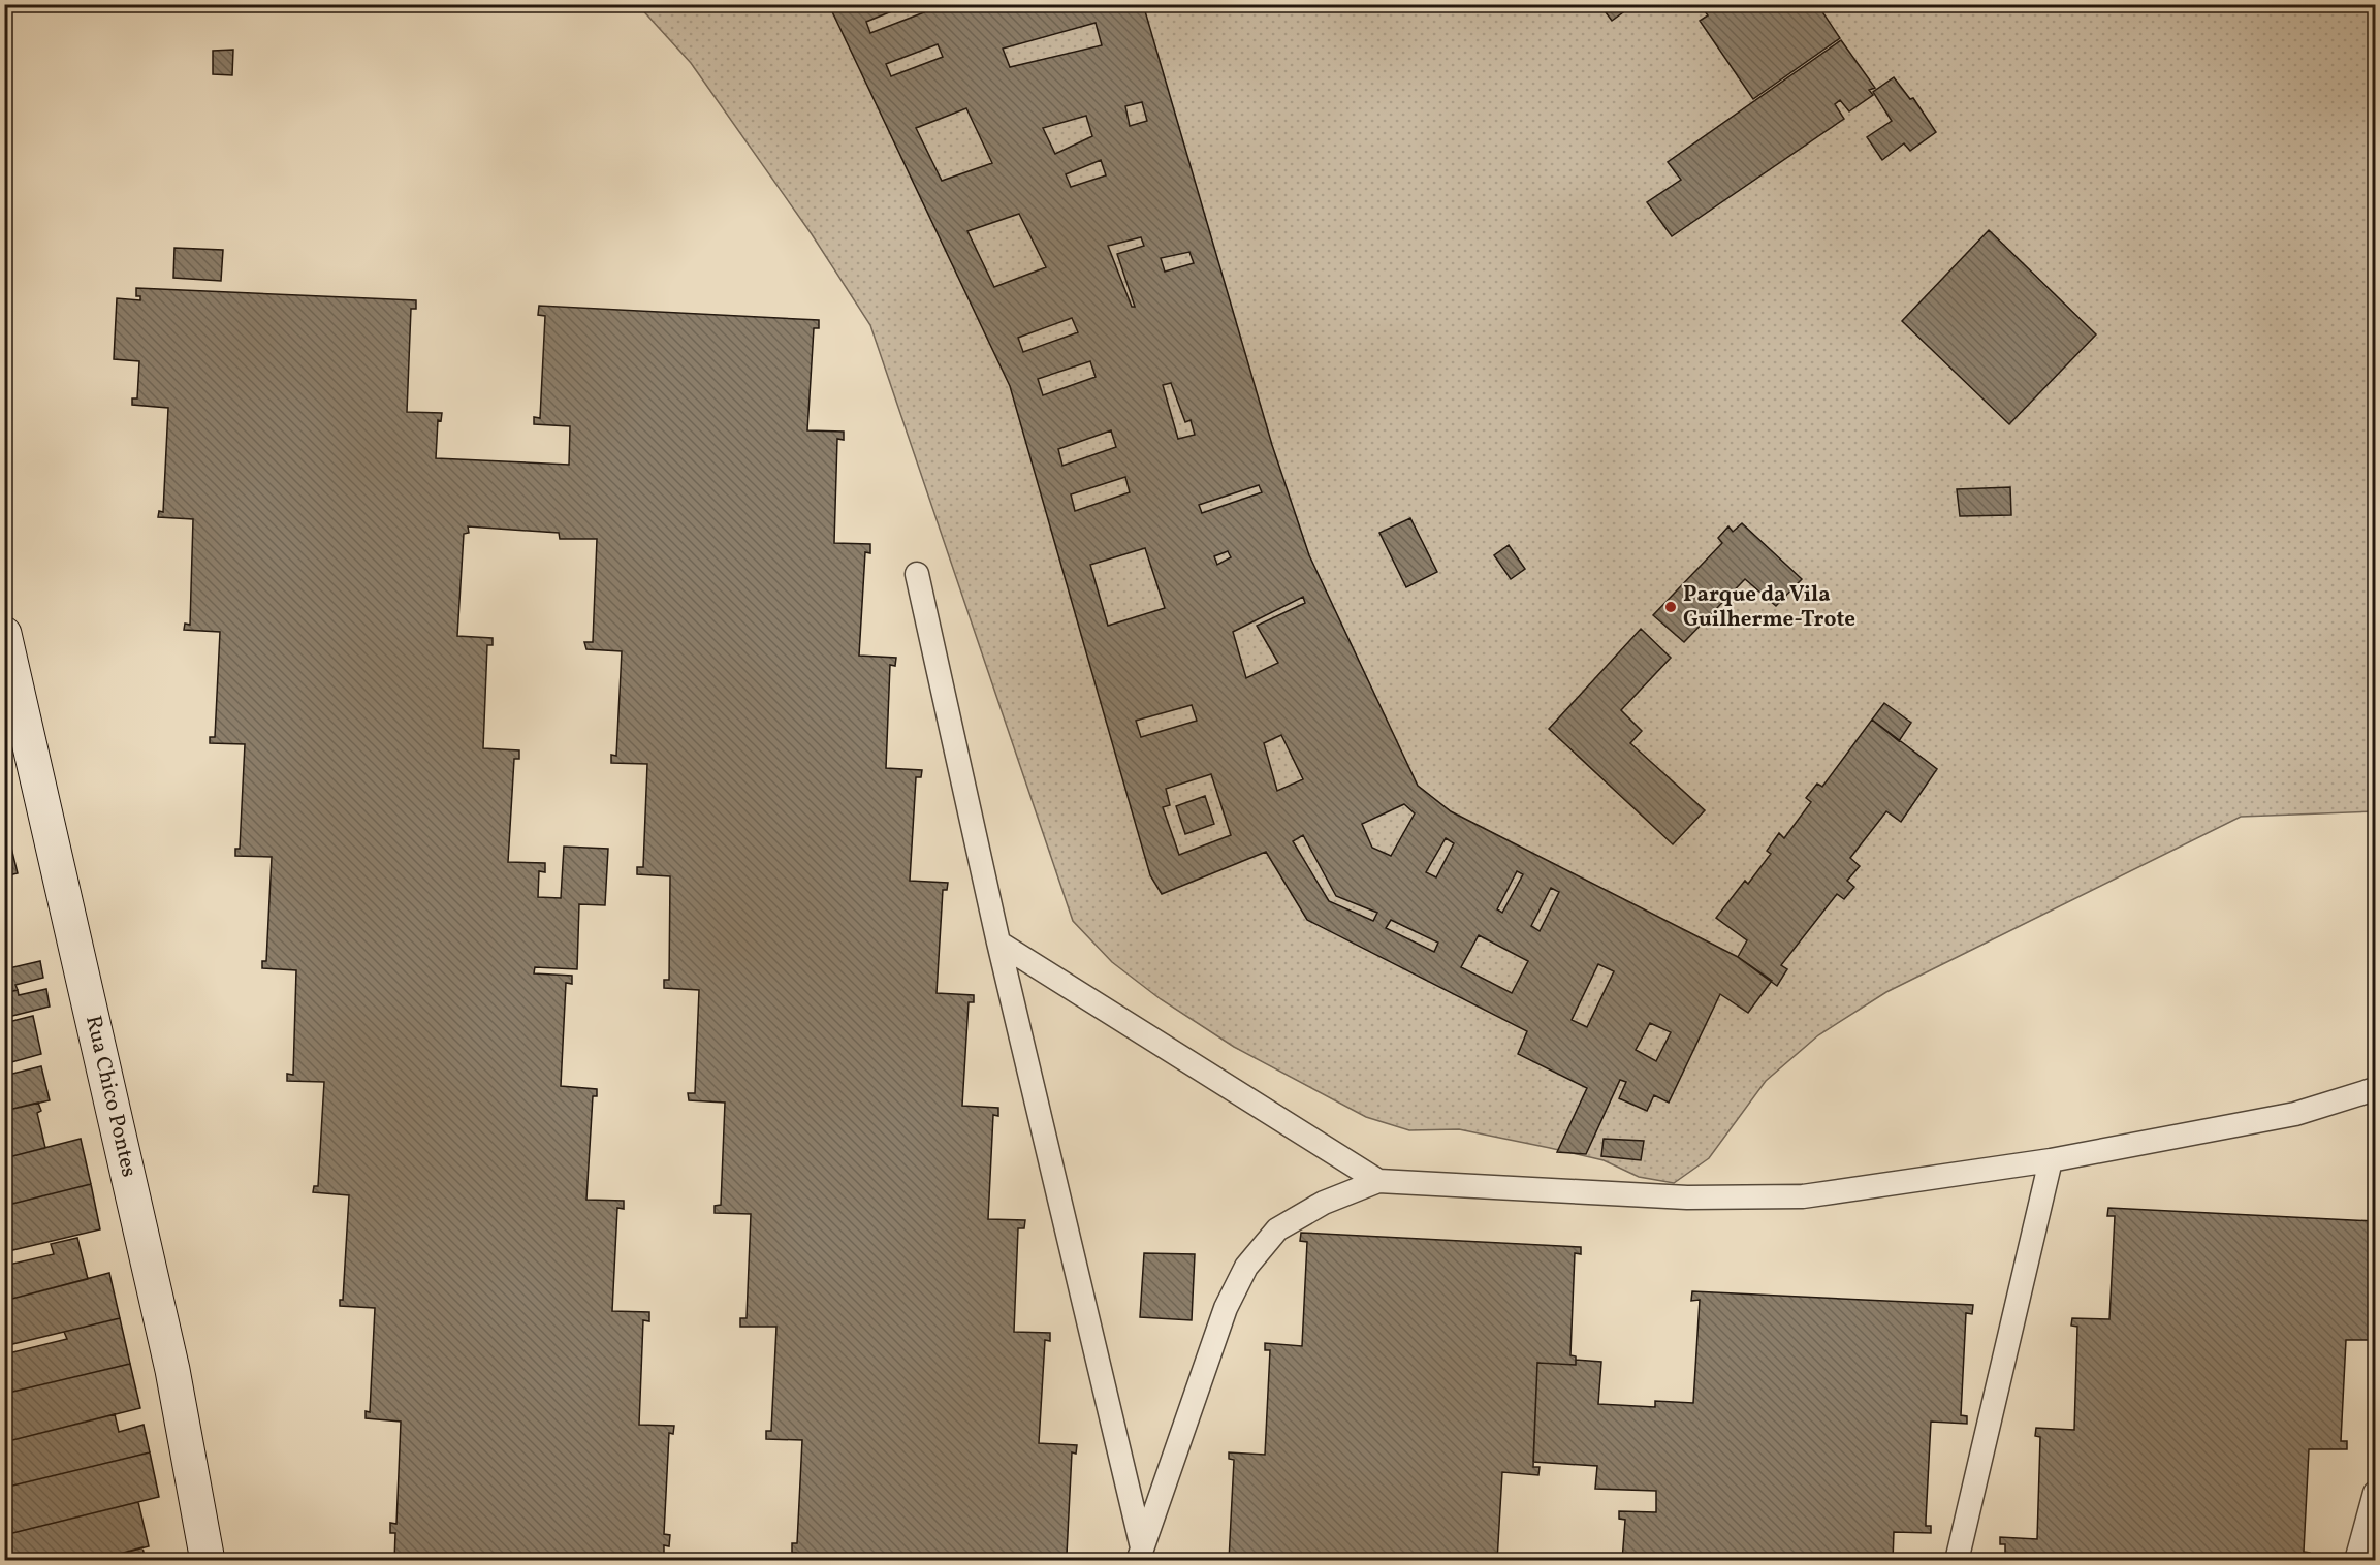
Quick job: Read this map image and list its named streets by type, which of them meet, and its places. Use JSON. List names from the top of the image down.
{
  "streets": {
    "main road": ["Rua Chico Pontes"]
  },
  "places": ["Parque da Vila Guilherme-Trote"]
}
